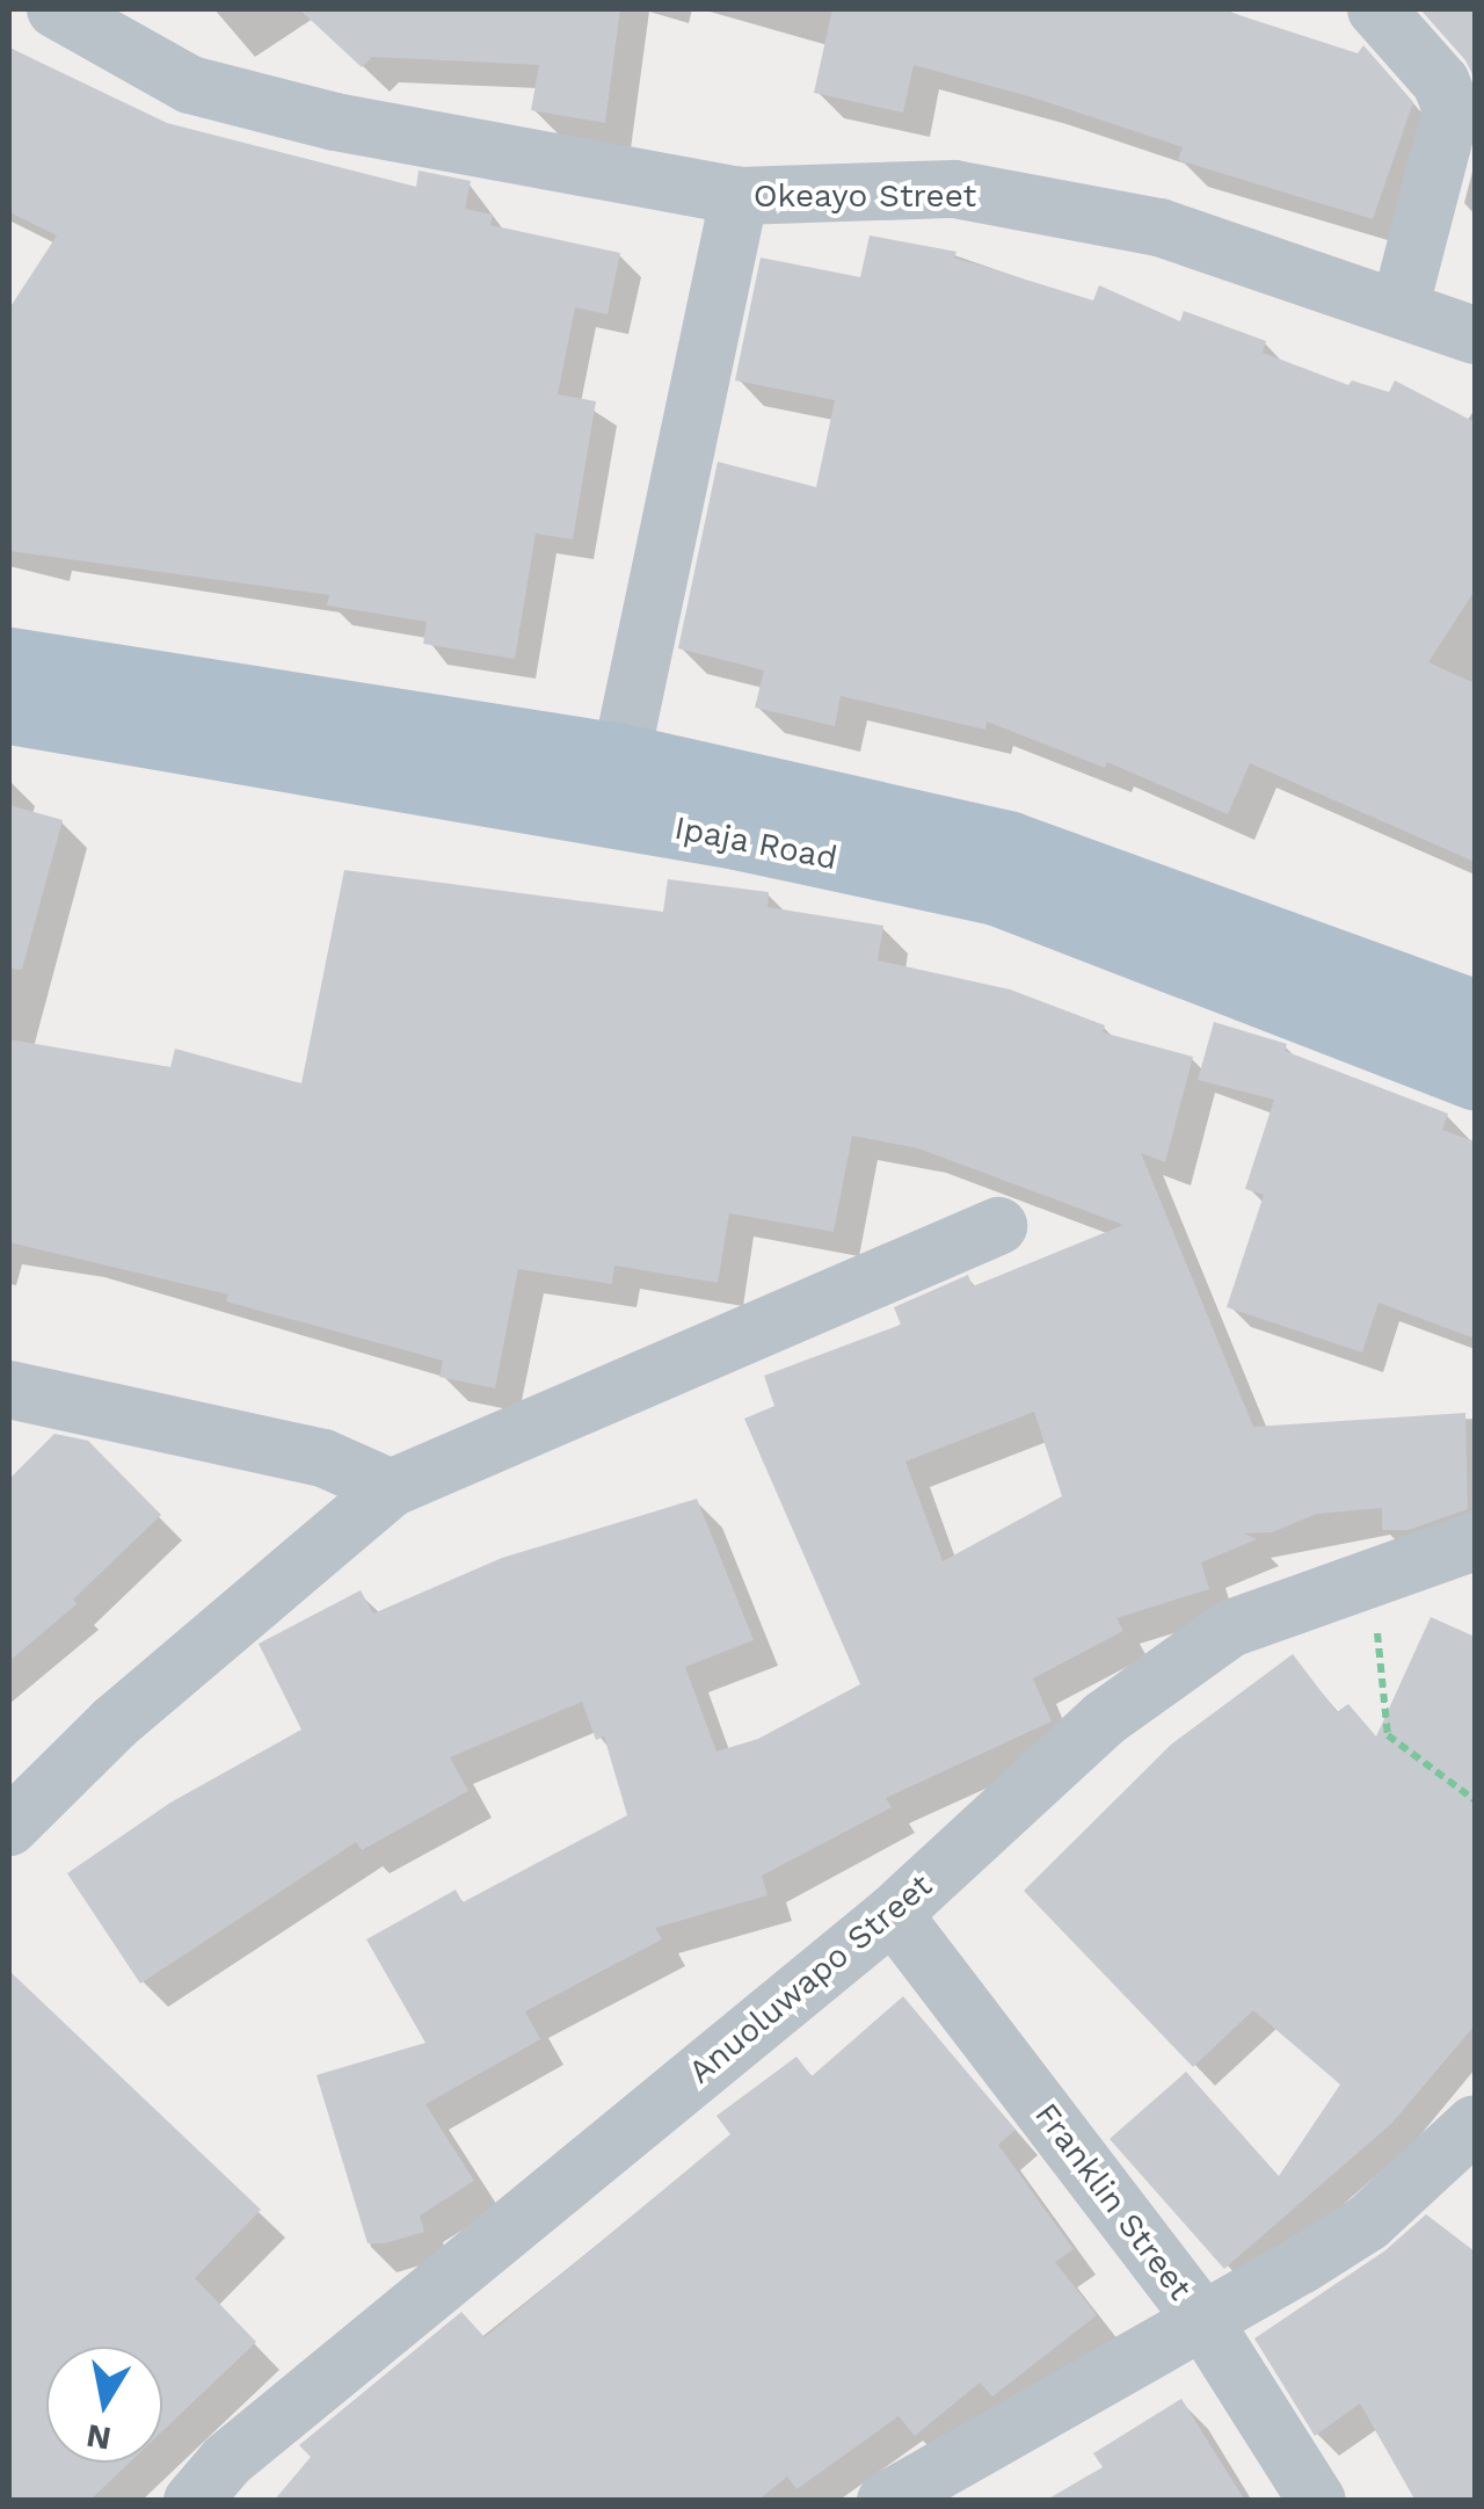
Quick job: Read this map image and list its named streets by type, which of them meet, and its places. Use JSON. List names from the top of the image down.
{
  "streets": {
    "main road": ["Ipaja Road"],
    "street": ["Okeayo Street", "Anuoluwapo Street", "Franklin Street"]
  },
  "crossings": [
    ["Anuoluwapo Street", "Franklin Street"]
  ],
  "north": "bottom"
}
